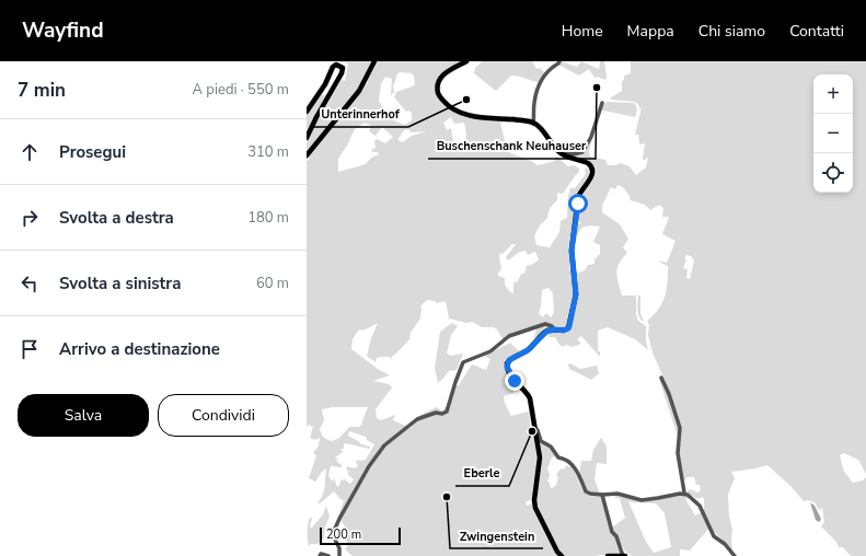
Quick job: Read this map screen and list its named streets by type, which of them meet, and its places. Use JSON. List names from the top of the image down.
{
  "places": [
    "Buschenschank Neuhauser",
    "Unterinnerhof",
    "Eberle",
    "Zwingenstein"
  ],
  "scale_bar": "200 m",
  "page": {
    "header": "Wayfind",
    "nav": [
      "Home",
      "Mappa",
      "Chi siamo",
      "Contatti"
    ],
    "heading": ["7 min", "A piedi · 550 m"],
    "map_buttons": ["+", "−"],
    "list": [
      ["Prosegui", "310 m"],
      ["Svolta a destra", "180 m"],
      ["Svolta a sinistra", "60 m"],
      "Arrivo a destinazione"
    ],
    "buttons": ["Salva", "Condividi"],
    "scale": "200 m"
  }
}
